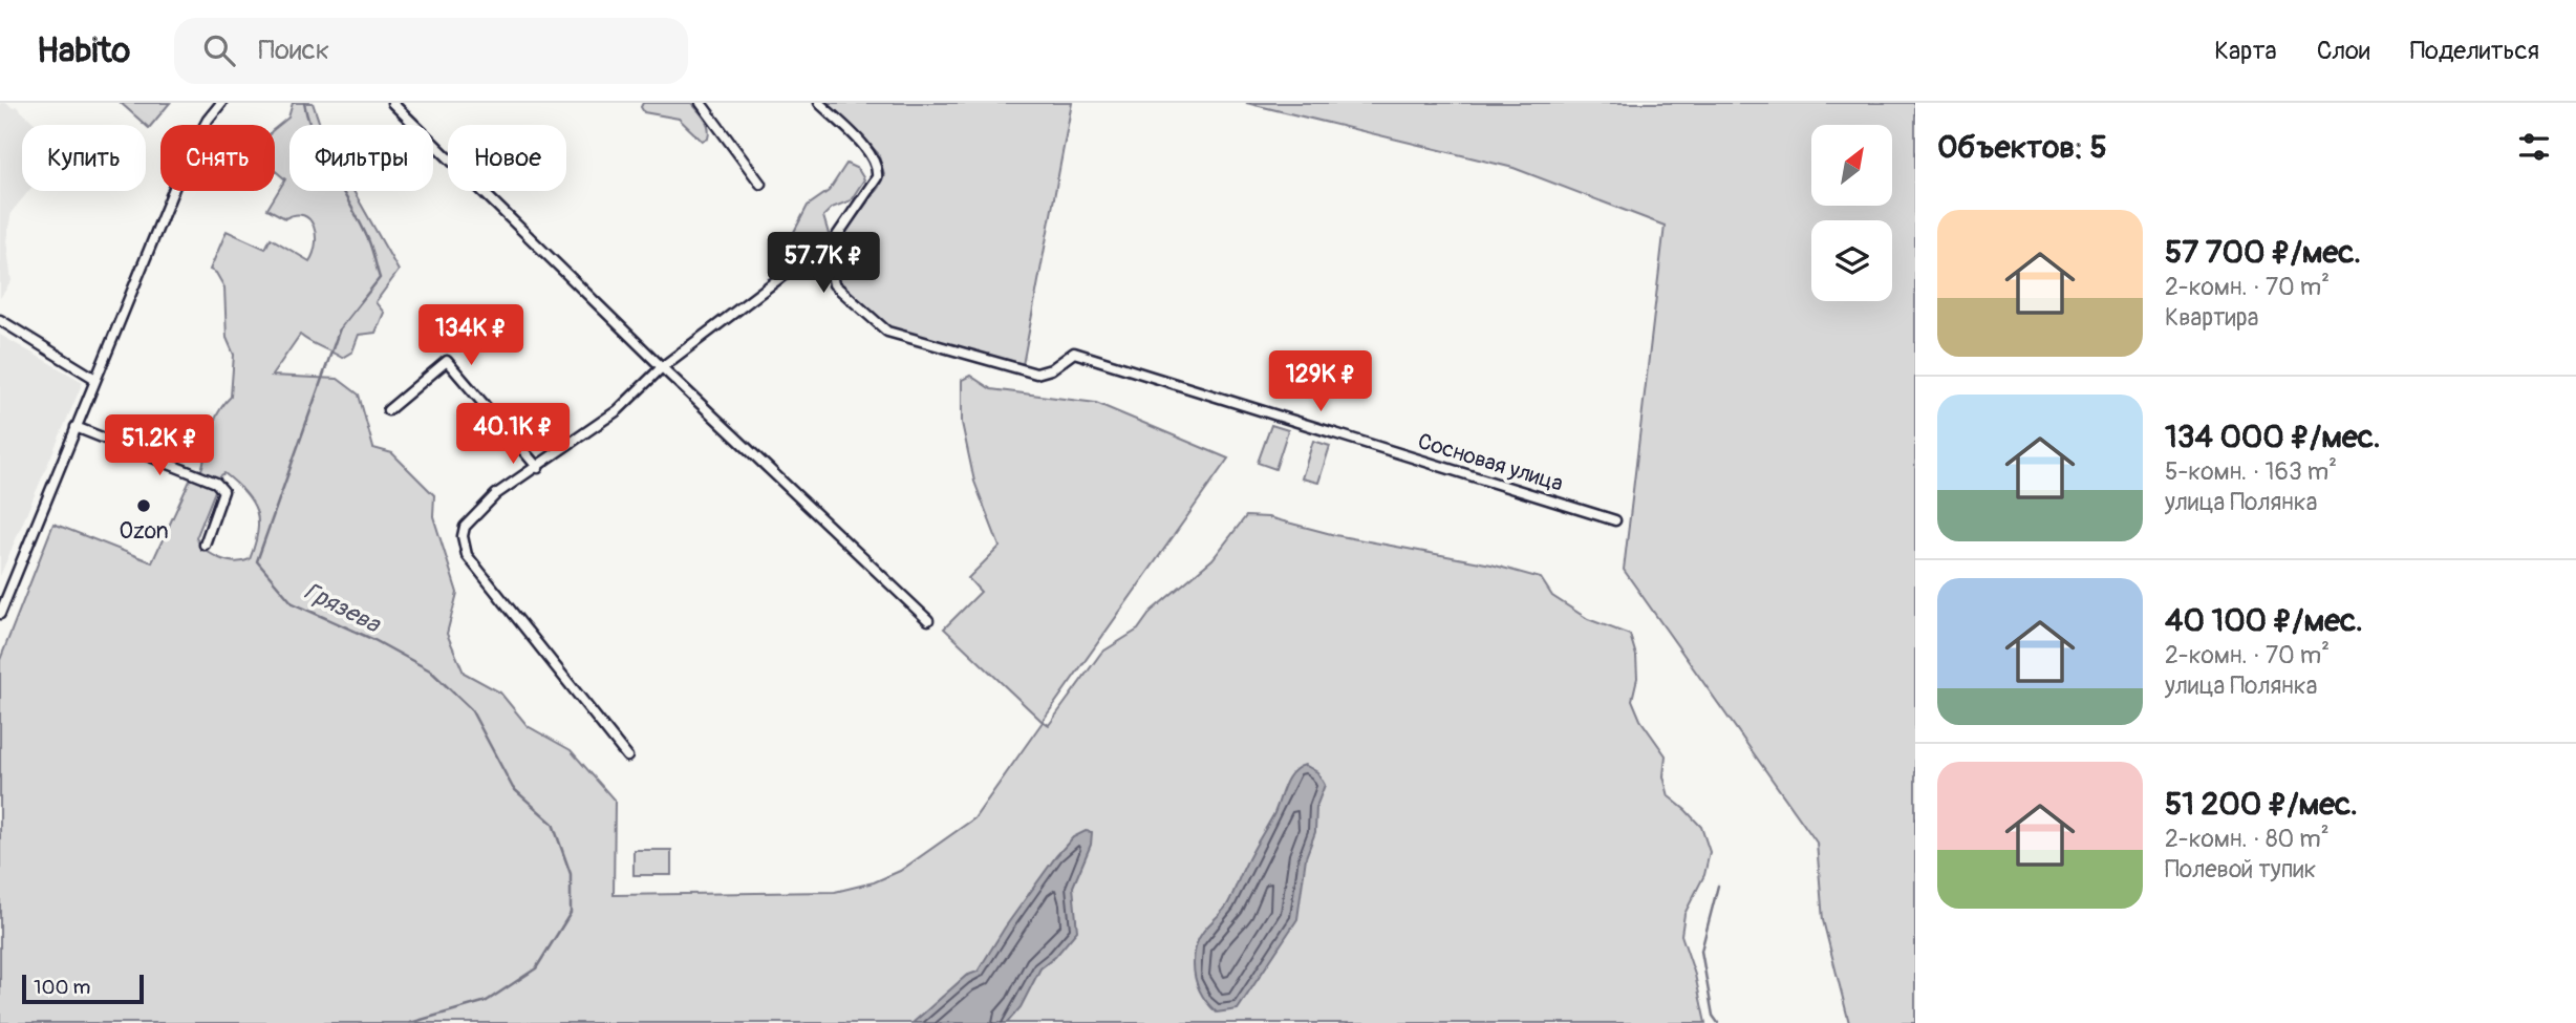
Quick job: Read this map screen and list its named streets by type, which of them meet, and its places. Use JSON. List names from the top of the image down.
{
  "streets": {
    "street": ["Сосновая улица"]
  },
  "water": ["Грязева"],
  "places": ["Ozon"],
  "scale_bar": "100 m",
  "north": "top right",
  "page": {
    "header": "Habito",
    "search": "Поиск",
    "nav": ["Карта", "Слои", "Поделиться"],
    "heading": "Объектов: 5",
    "chip": [
      "Купить",
      "Снять",
      "Фильтры",
      "Новое"
    ],
    "list": [
      {
        "name": "57 700 ₽/мес.",
        "note": "2-комн. · 70 m² · Квартира"
      },
      {
        "name": "134 000 ₽/мес.",
        "note": "5-комн. · 163 m² · улица Полянка"
      },
      {
        "name": "40 100 ₽/мес.",
        "note": "2-комн. · 70 m² · улица Полянка"
      },
      {
        "name": "51 200 ₽/мес.",
        "note": "2-комн. · 80 m² · Полевой тупик"
      }
    ],
    "price": [
      "57.7K ₽",
      "134K ₽",
      "129K ₽",
      "40.1K ₽",
      "51.2K ₽"
    ],
    "scale": "100 m"
  }
}
